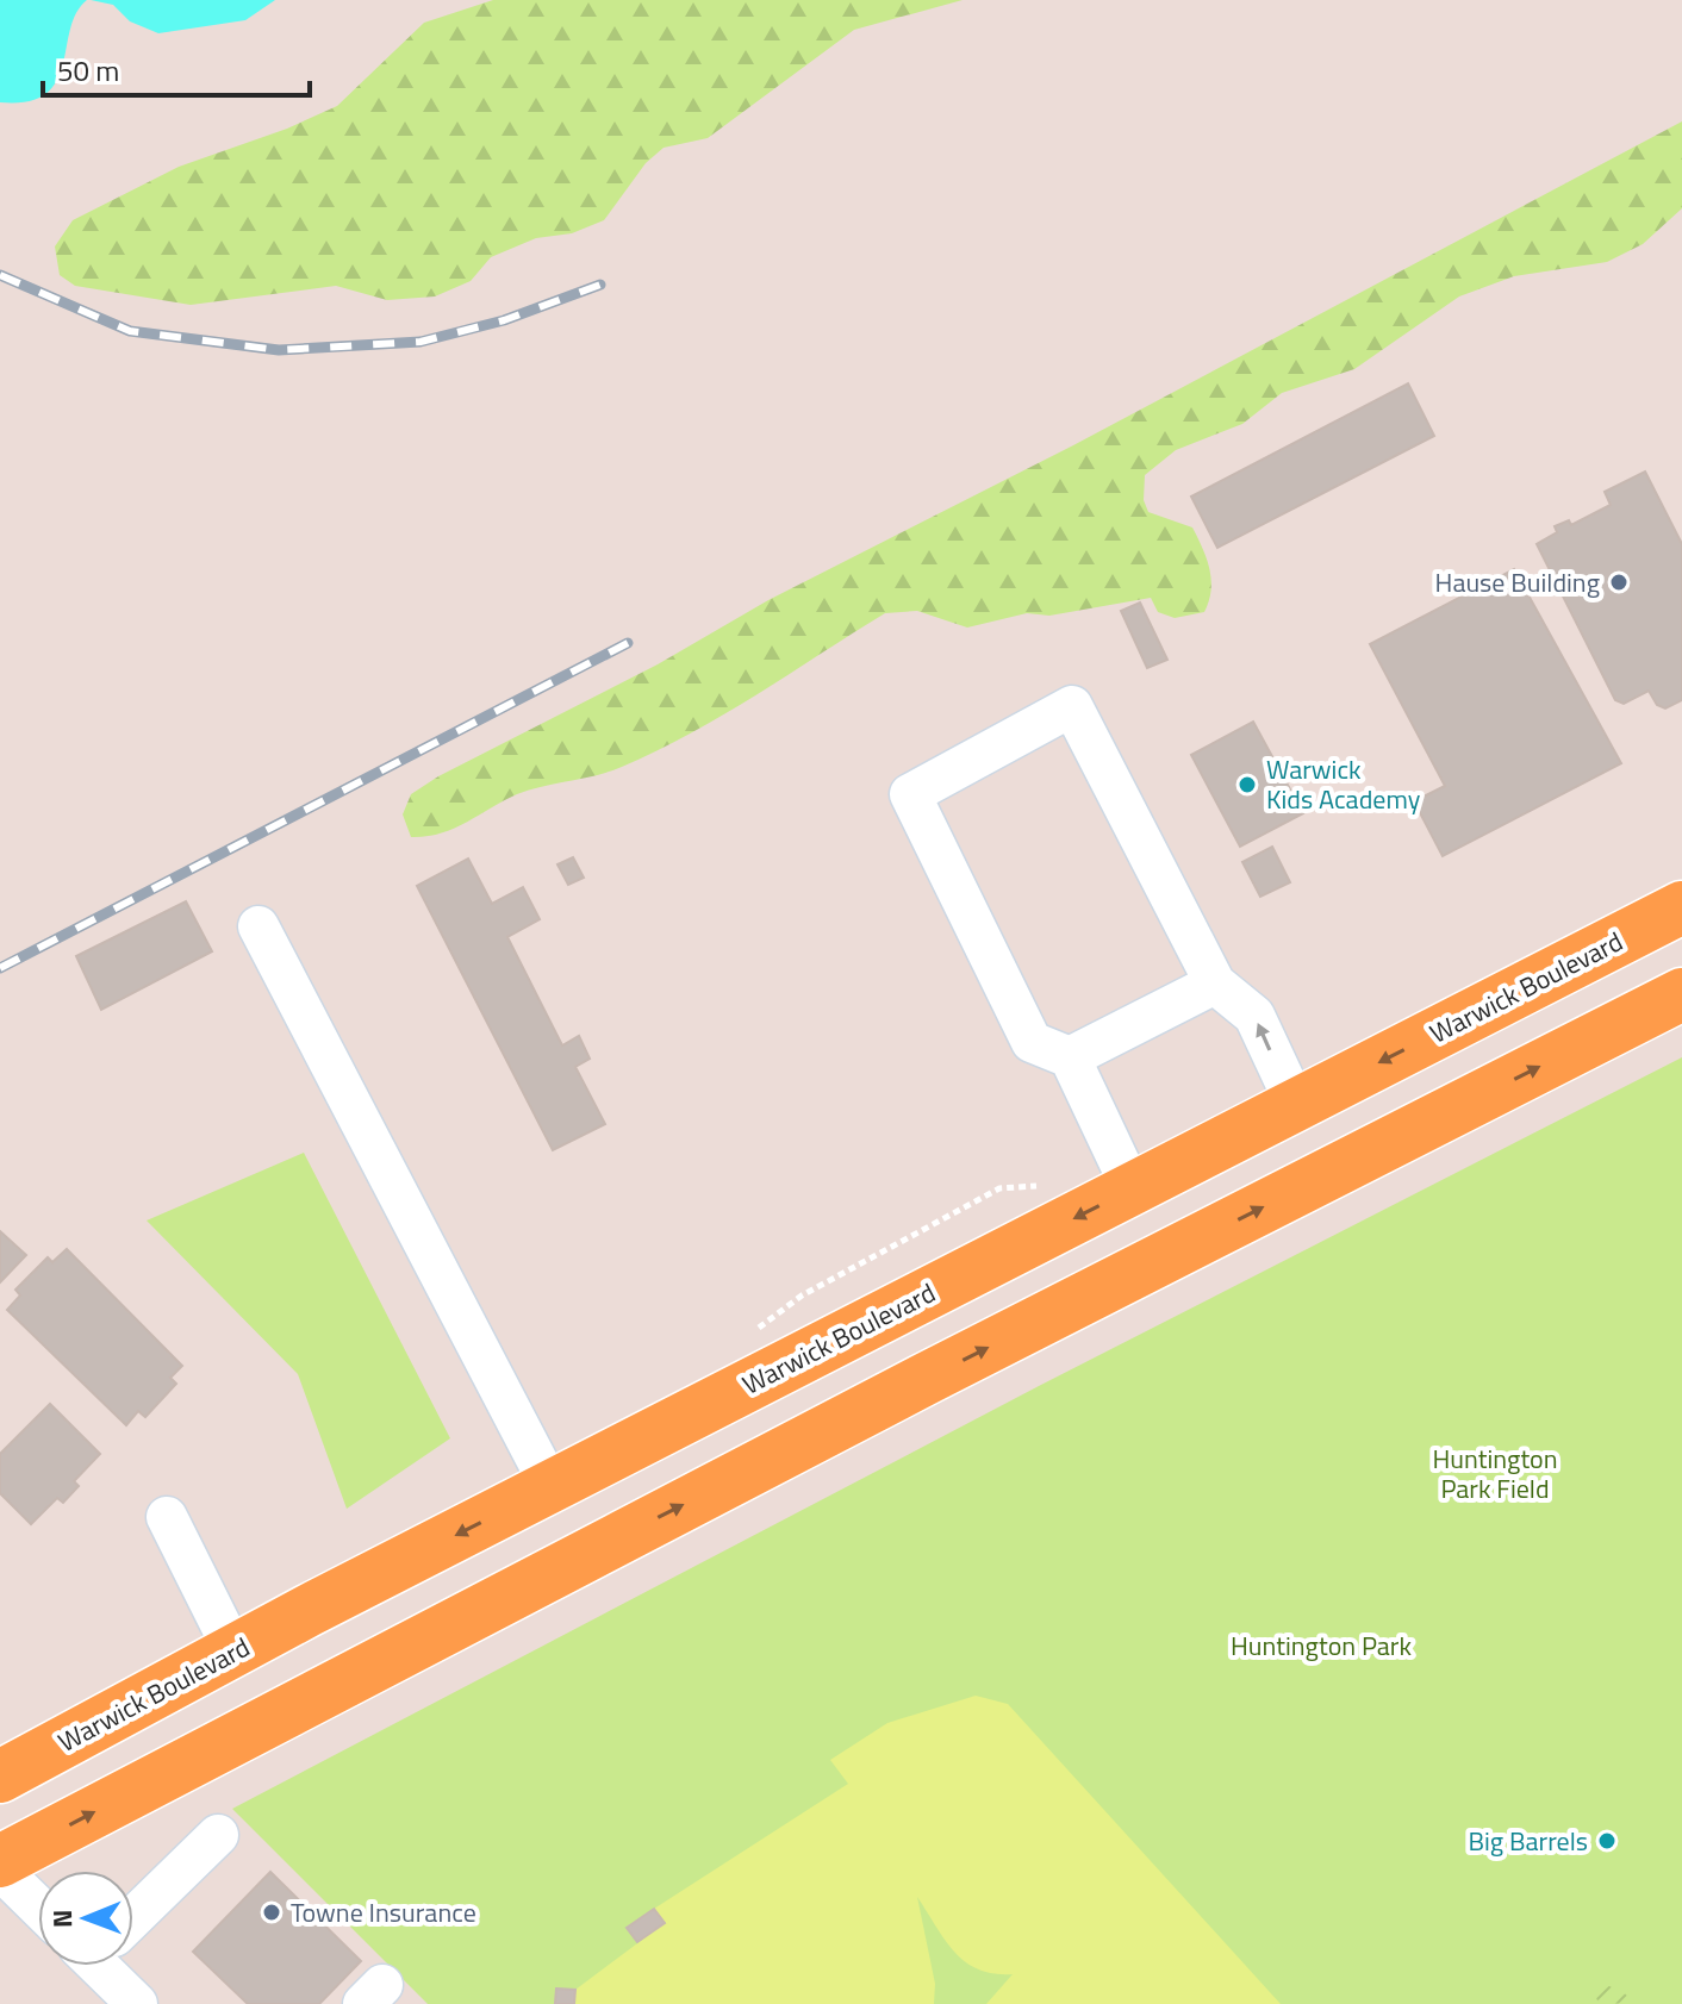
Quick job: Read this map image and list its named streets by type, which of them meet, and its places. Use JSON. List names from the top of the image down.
{
  "streets": {
    "main road": ["Warwick Boulevard"]
  },
  "parks": ["Huntington Park Field", "Huntington Park"],
  "places": [
    "Hause Building",
    "Warwick Kids Academy",
    "Big Barrels",
    "Towne Insurance"
  ],
  "scale_bar": "50 m",
  "north": "left"
}
